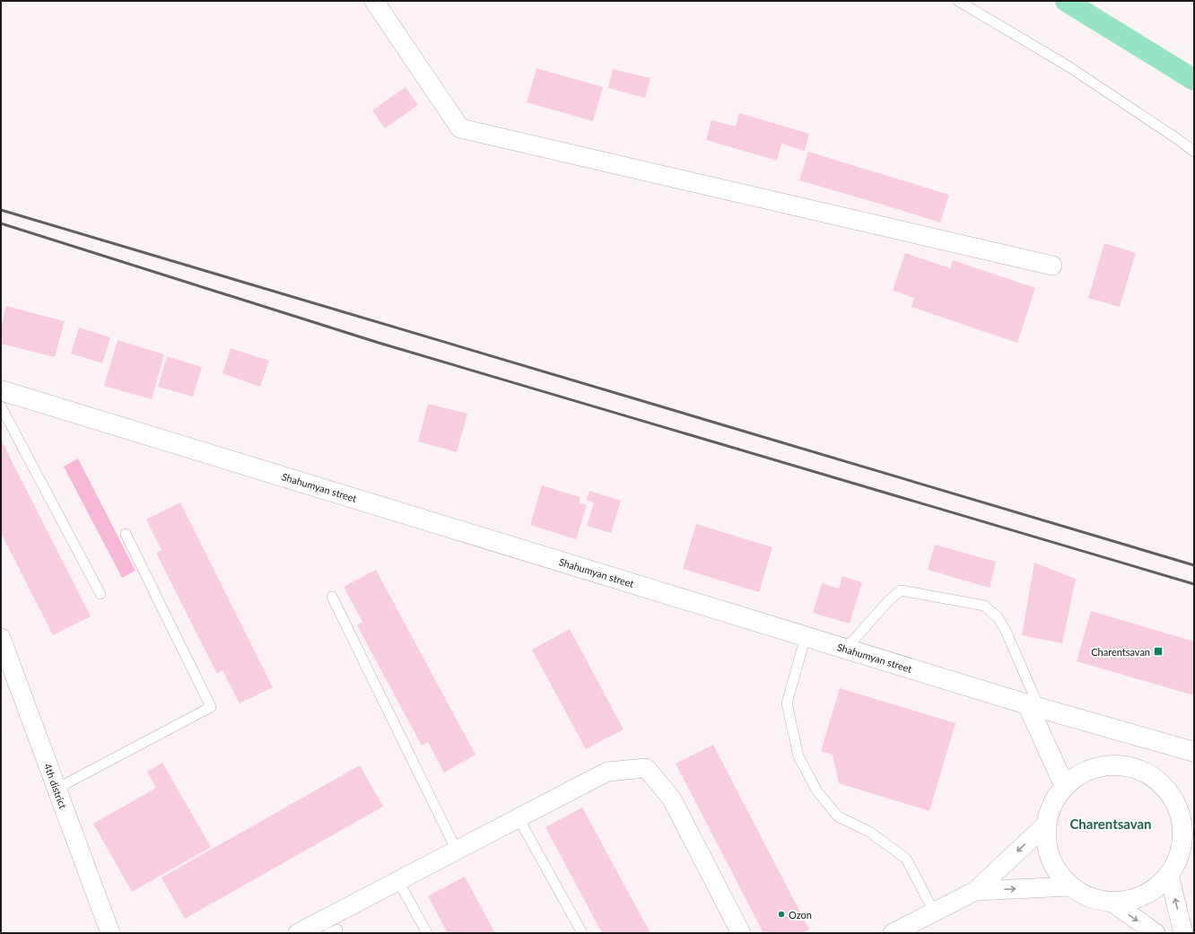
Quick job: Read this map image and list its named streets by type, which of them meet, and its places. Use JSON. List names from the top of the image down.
{
  "streets": {
    "main road": ["Shahumyan street"],
    "street": ["4th district"]
  },
  "districts": ["Charentsavan"],
  "places": {
    "transit": ["Charentsavan"],
    "other": ["Ozon"]
  }
}
